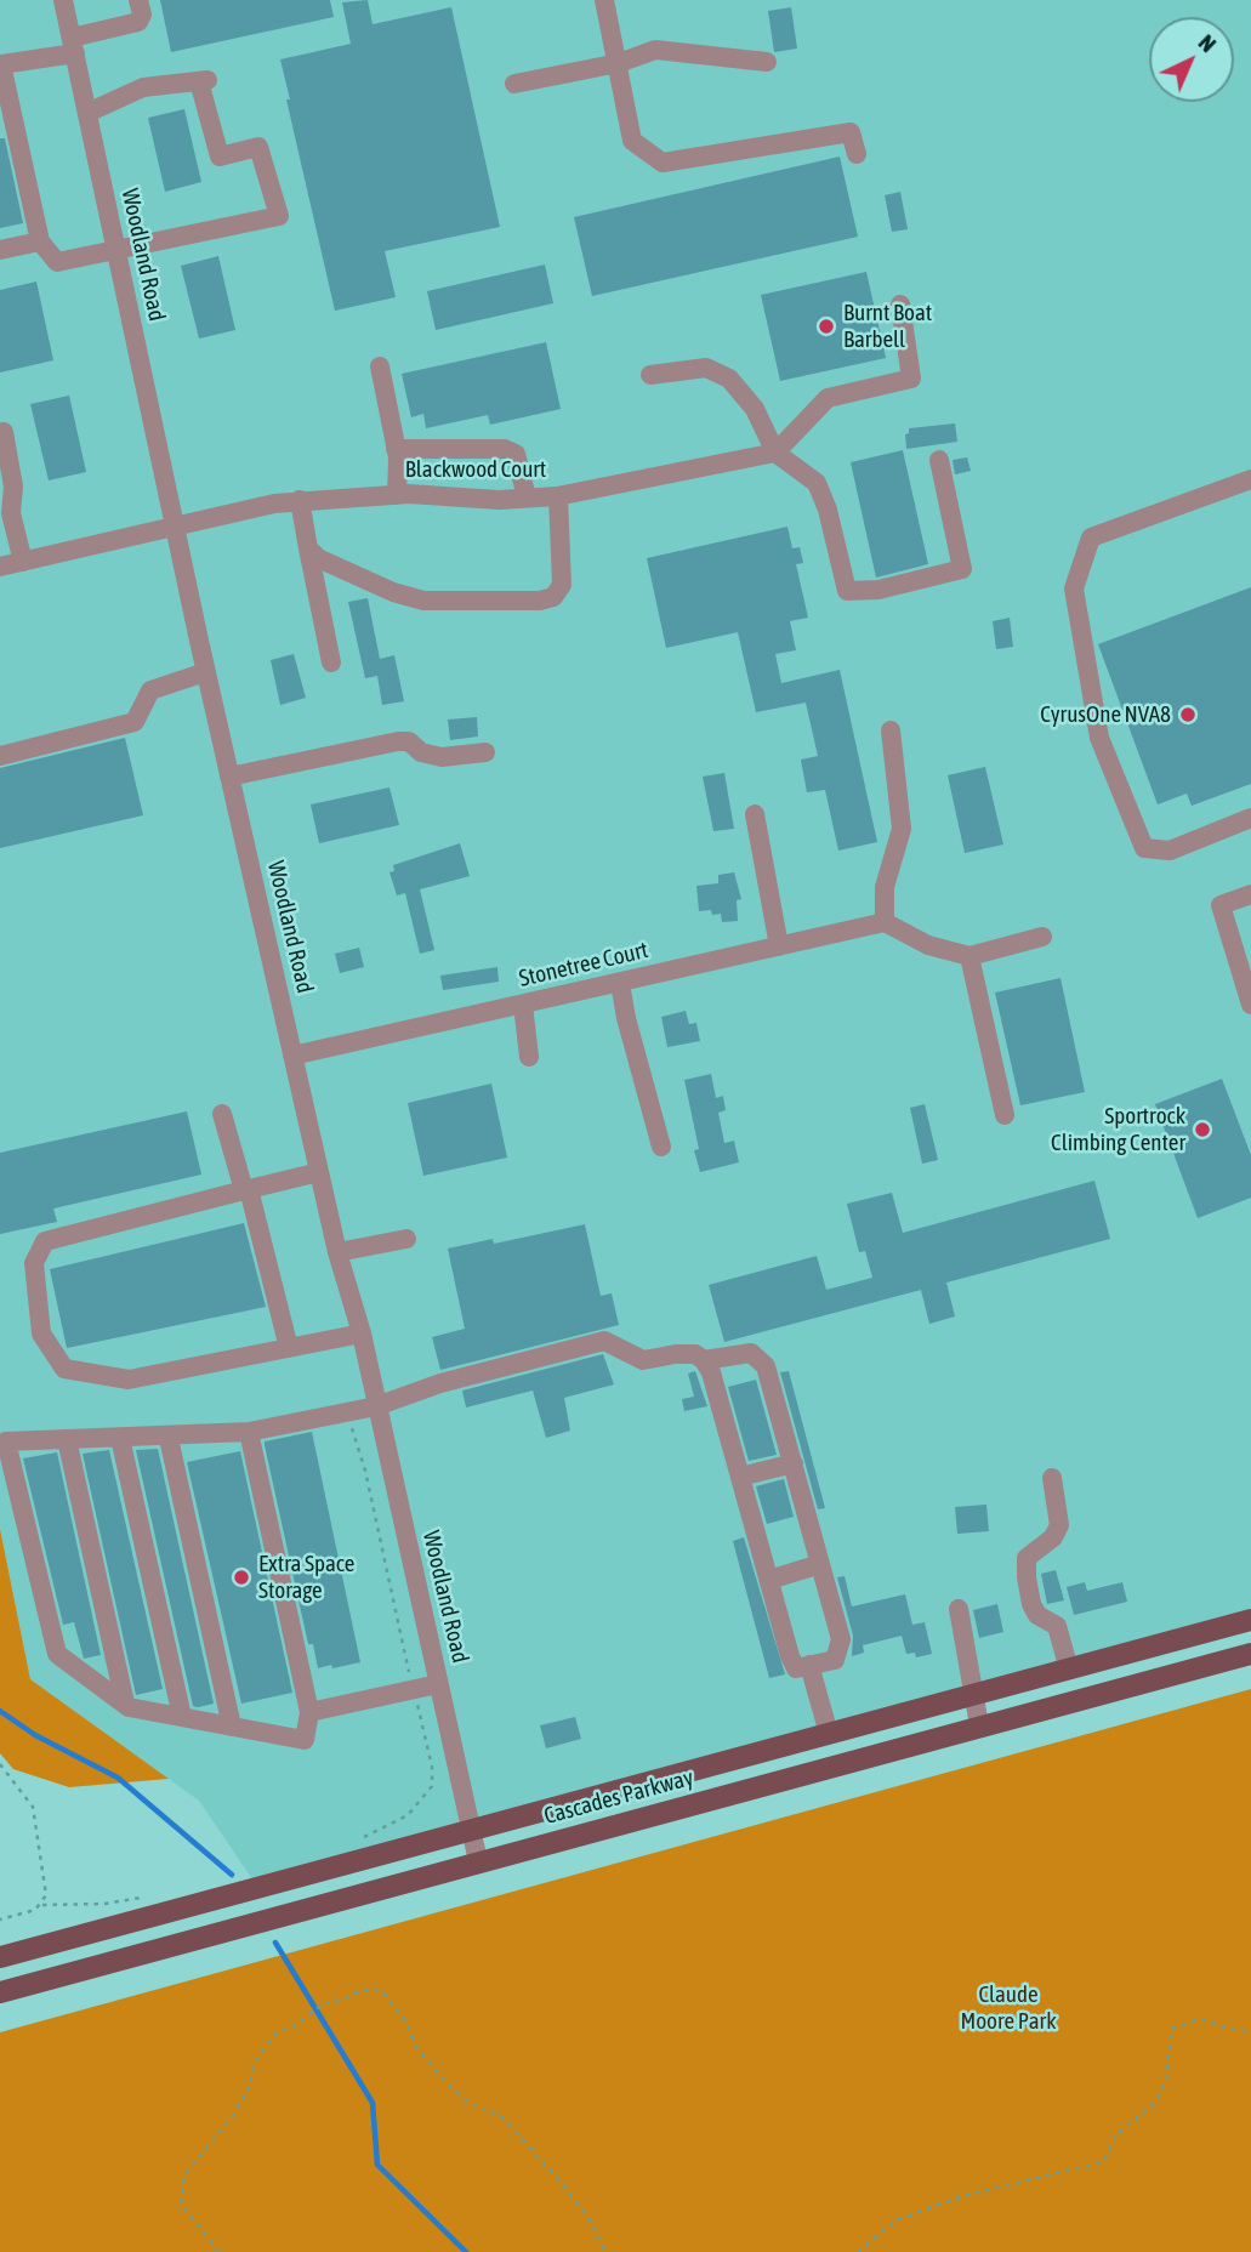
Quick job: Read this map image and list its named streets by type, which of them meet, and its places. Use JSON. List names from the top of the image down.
{
  "streets": {
    "main road": ["Cascades Parkway"],
    "street": ["Woodland Road", "Blackwood Court", "Stonetree Court"]
  },
  "crossings": [
    ["Woodland Road", "Blackwood Court"],
    ["Woodland Road", "Stonetree Court"],
    ["Woodland Road", "Cascades Parkway"]
  ],
  "parks": ["Claude Moore Park"],
  "places": [
    "Burnt Boat Barbell",
    "CyrusOne NVA8",
    "Sportrock Climbing Center",
    "Extra Space Storage"
  ],
  "north": "top right"
}
